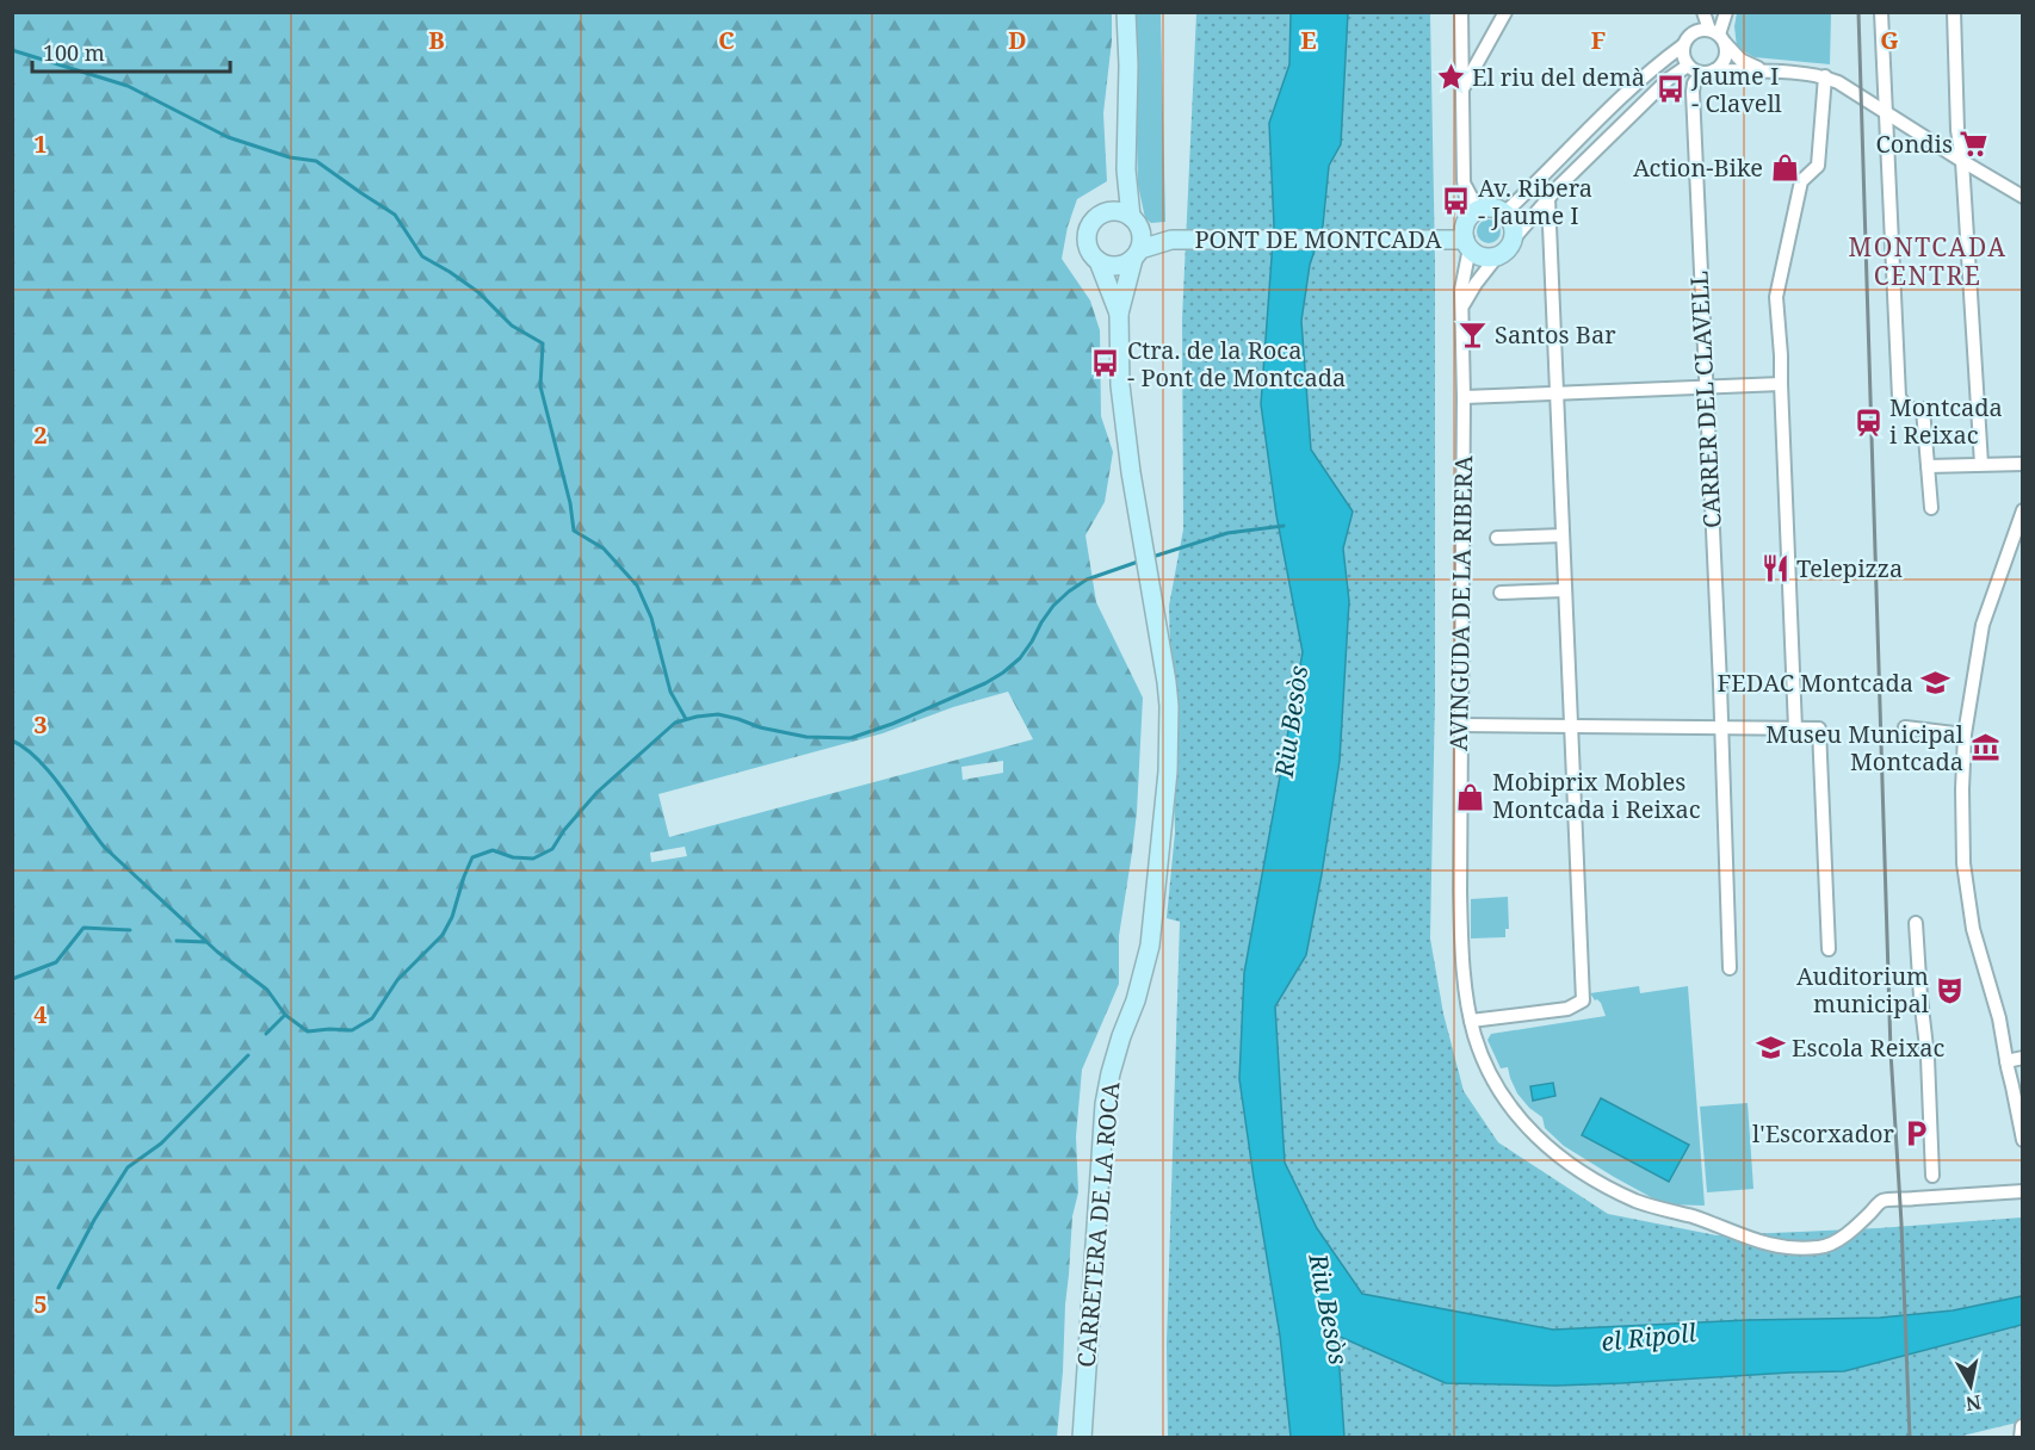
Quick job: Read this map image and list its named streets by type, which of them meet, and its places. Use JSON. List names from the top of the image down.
{
  "streets": {
    "street": [
      "PONT DE MONTCADA",
      "CARRER DEL CLAVELL",
      "AVINGUDA DE LA RIBERA",
      "CARRETERA DE LA ROCA"
    ]
  },
  "crossings": [
    ["PONT DE MONTCADA", "AVINGUDA DE LA RIBERA"]
  ],
  "districts": ["MONTCADA CENTRE"],
  "water": ["Riu Besòs", "el Ripoll"],
  "places": {
    "place": ["El riu del demà"],
    "bus stop": ["Jaume I - Clavell", "Av. Ribera - Jaume I", "Ctra. de la Roca - Pont de Montcada"],
    "supermarket": ["Condis"],
    "shop": ["Action-Bike", "Mobiprix Mobles Montcada i Reixac"],
    "bar": ["Santos Bar"],
    "station": ["Montcada i Reixac"],
    "restaurant": ["Telepizza"],
    "school or university": ["FEDAC Montcada", "Escola Reixac"],
    "museum": ["Museu Municipal Montcada"],
    "theatre": ["Auditorium municipal"],
    "parking": ["l'Escorxador"]
  },
  "scale_bar": "100 m",
  "north": "bottom",
  "grid": {
    "columns": [
      "B",
      "C",
      "D",
      "E",
      "F",
      "G"
    ],
    "rows": [
      "1",
      "2",
      "3",
      "4",
      "5"
    ]
  }
}
